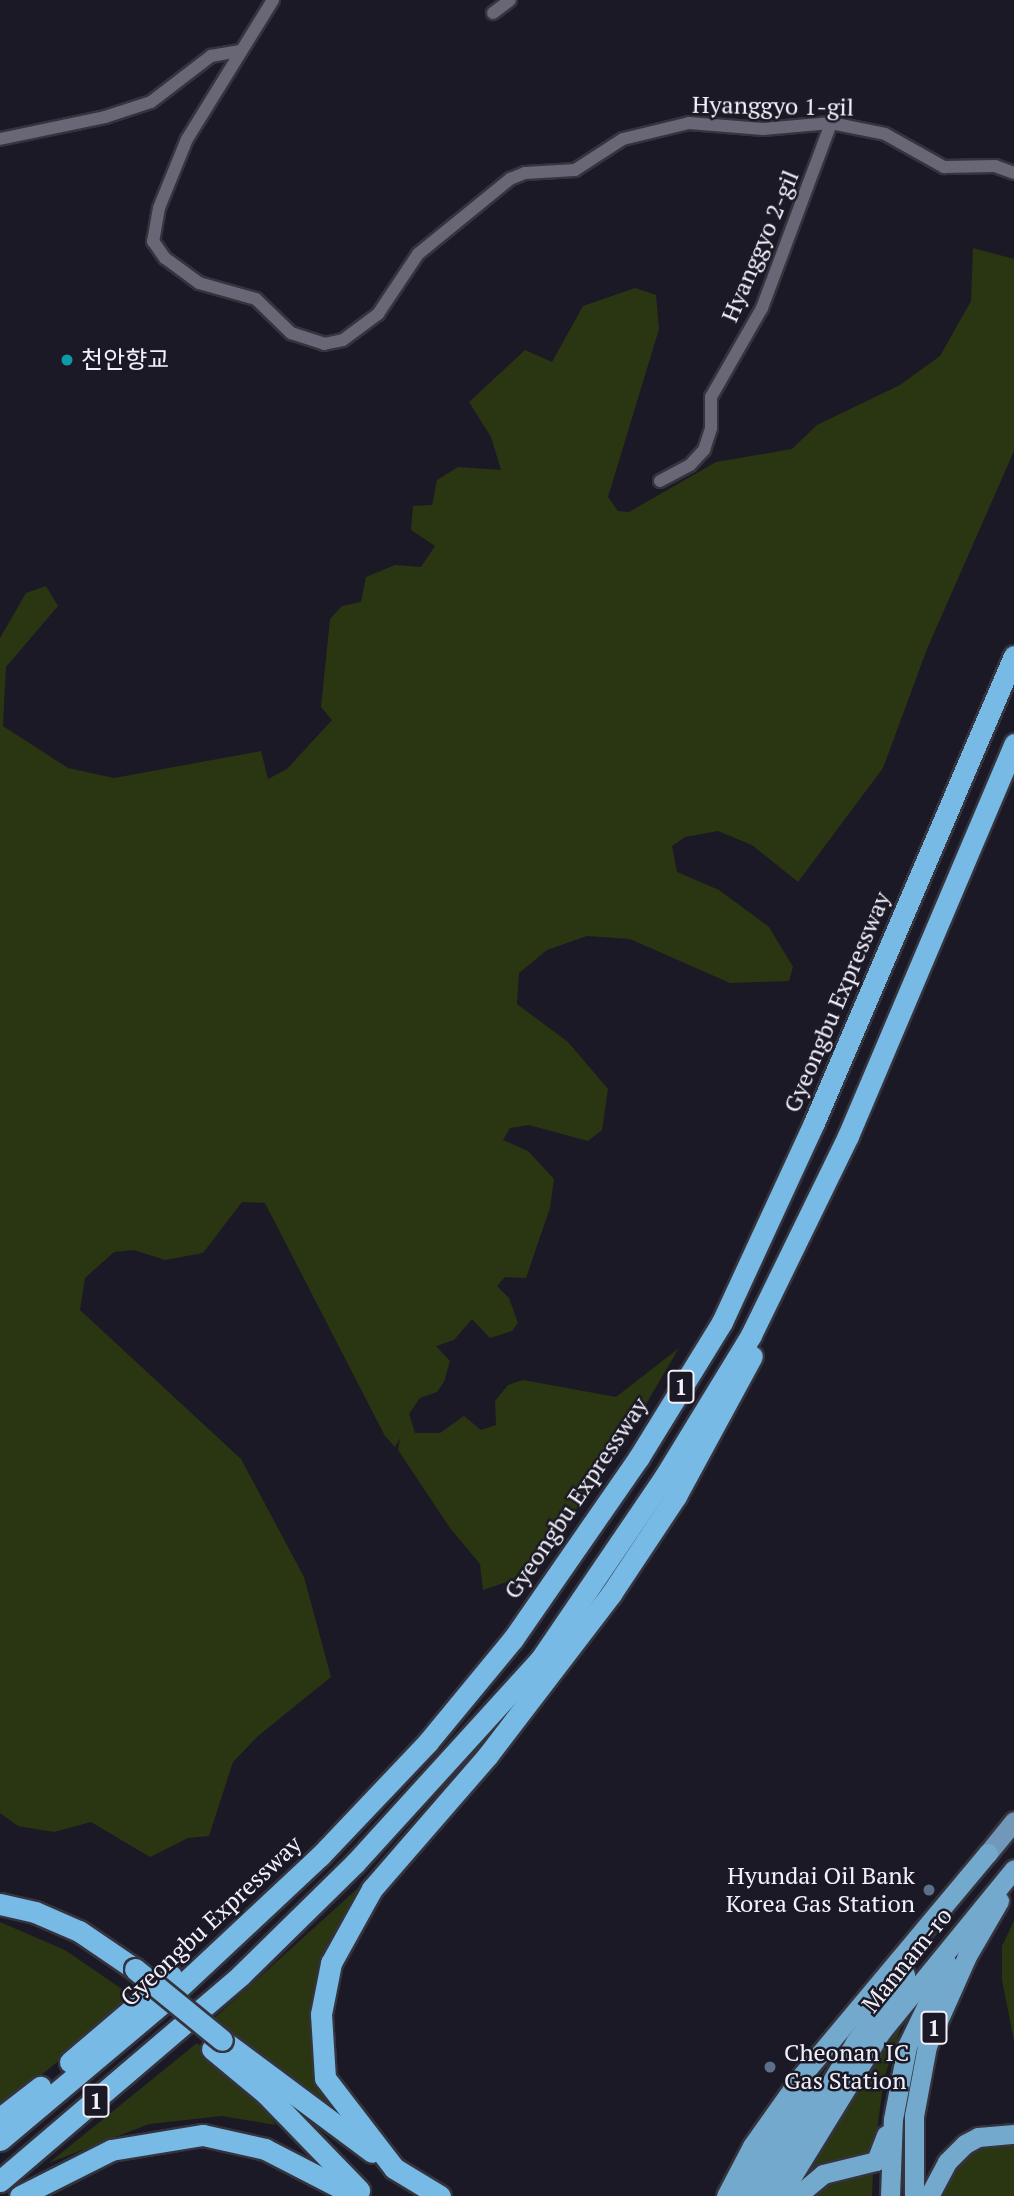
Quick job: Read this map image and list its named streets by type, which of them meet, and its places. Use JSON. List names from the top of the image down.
{
  "streets": {
    "highway": ["Gyeongbu Expressway", "1", "Mannam-ro"],
    "street": ["Hyanggyo 1-gil", "Hyanggyo 2-gil"]
  },
  "crossings": [
    ["Hyanggyo 1-gil", "Hyanggyo 2-gil"]
  ],
  "places": ["천안향교", "Hyundai Oil Bank Korea Gas Station", "Cheonan IC Gas Station"]
}
